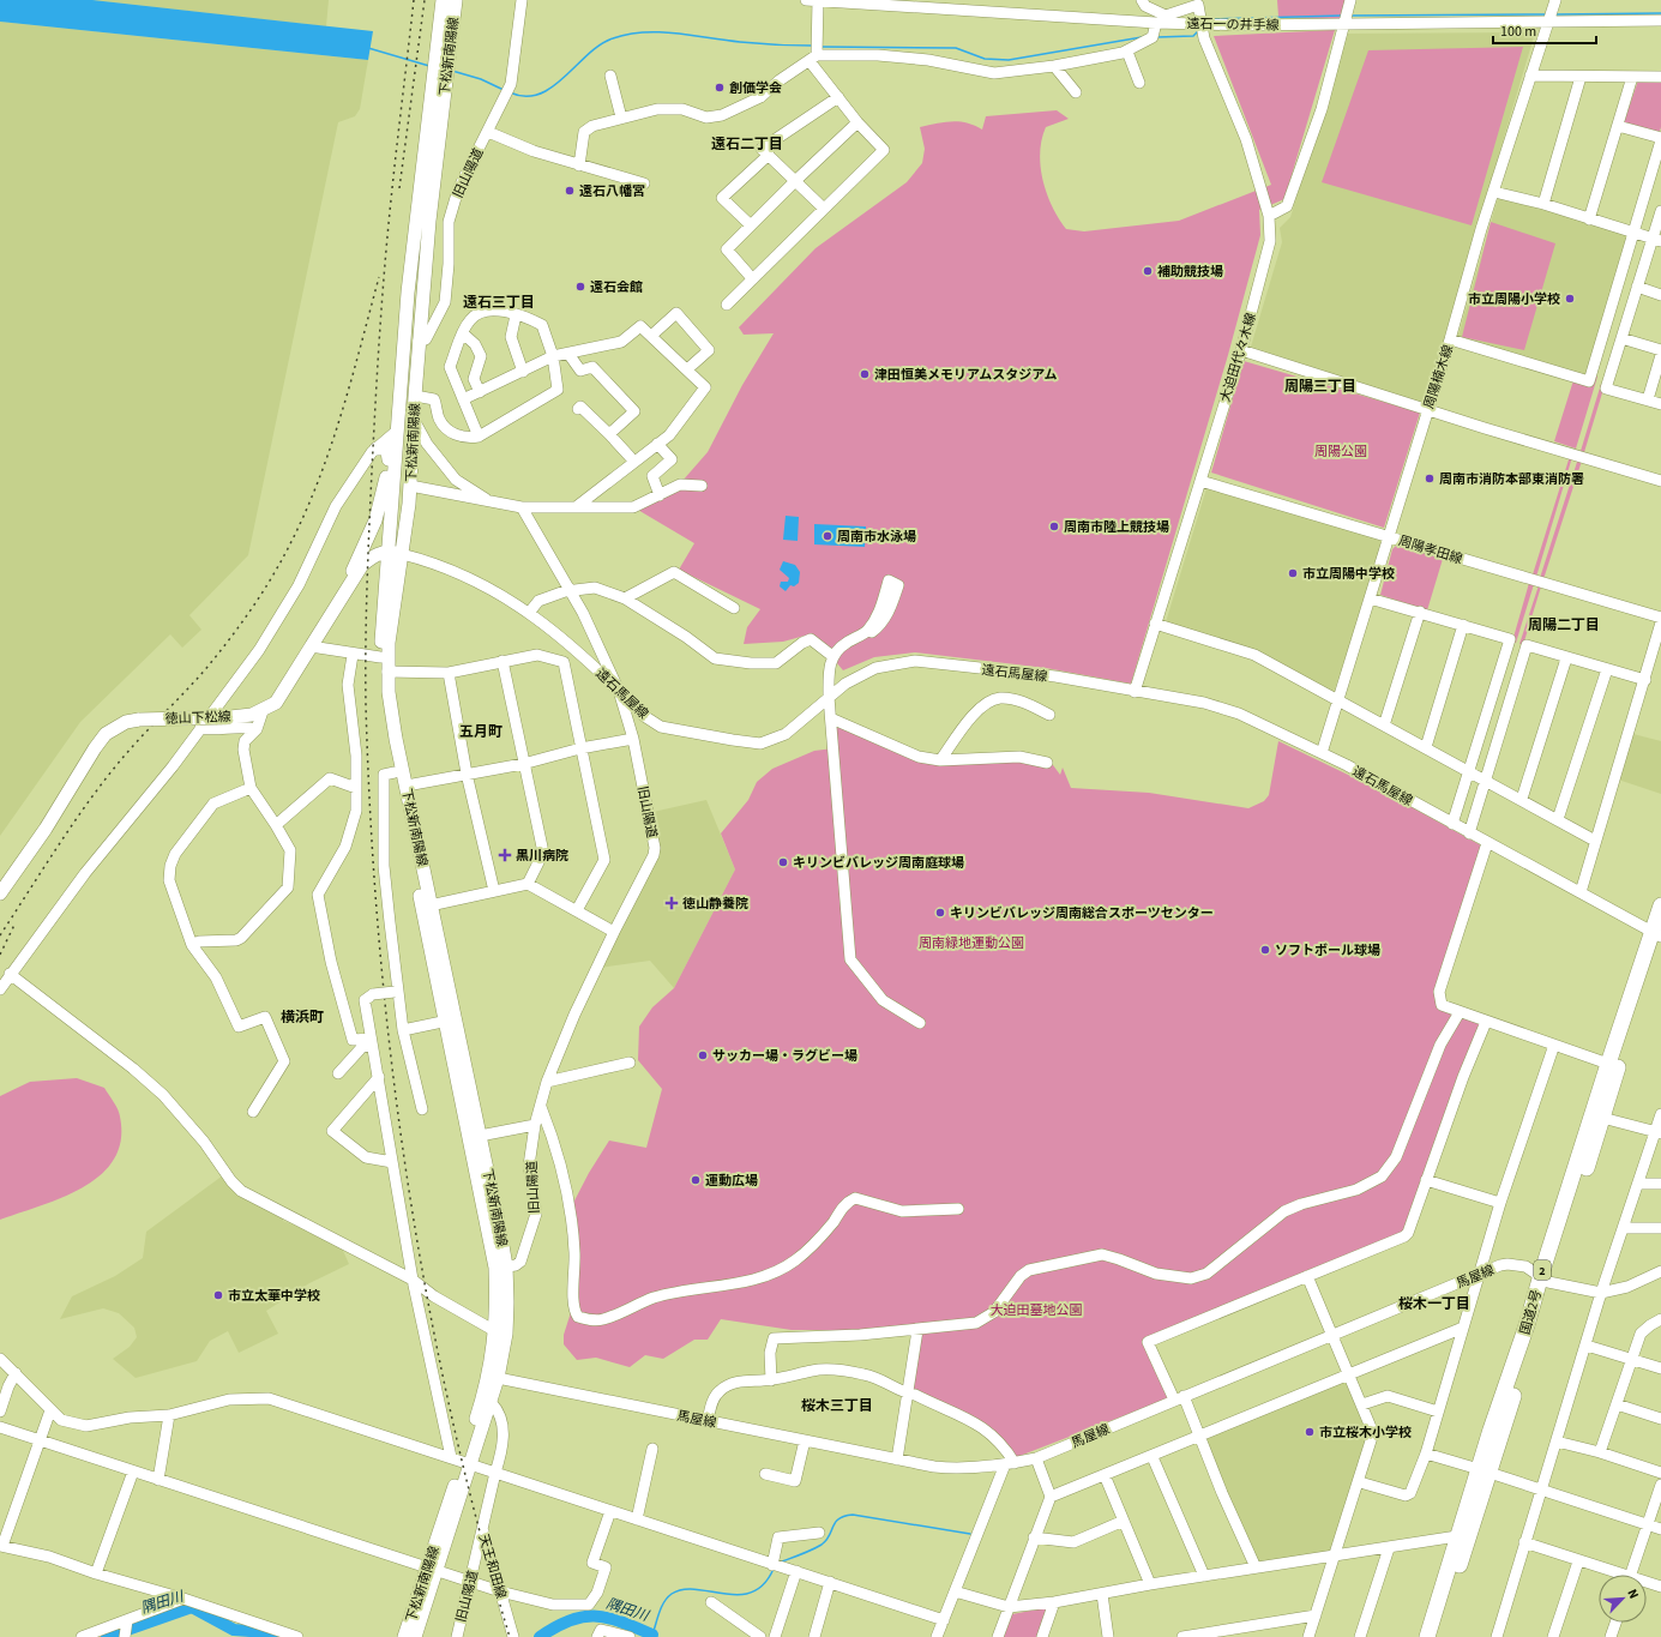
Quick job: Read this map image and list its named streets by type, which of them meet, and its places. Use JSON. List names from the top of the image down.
{
  "streets": {
    "highway": ["2", "国道2号"],
    "main road": ["下松新南陽線", "徳山下松線"],
    "street": [
      "遠石一の井手線",
      "旧山陽道",
      "大迫田代々木線",
      "周陽楠木線",
      "周陽孝田線",
      "遠石馬屋線",
      "馬屋線",
      "天王和田線"
    ]
  },
  "crossings": [
    ["遠石一の井手線", "大迫田代々木線"],
    ["遠石一の井手線", "周陽楠木線"],
    ["下松新南陽線", "旧山陽道"],
    ["下松新南陽線", "遠石馬屋線"],
    ["下松新南陽線", "徳山下松線"],
    ["下松新南陽線", "馬屋線"],
    ["旧山陽道", "遠石馬屋線"],
    ["旧山陽道", "天王和田線"],
    ["大迫田代々木線", "周陽孝田線"],
    ["大迫田代々木線", "遠石馬屋線"],
    ["周陽楠木線", "周陽孝田線"],
    ["周陽楠木線", "遠石馬屋線"],
    ["遠石馬屋線", "国道2号"],
    ["馬屋線", "国道2号"]
  ],
  "districts": [
    "遠石二丁目",
    "遠石三丁目",
    "周陽三丁目",
    "周陽二丁目",
    "五月町",
    "横浜町",
    "桜木一丁目",
    "桜木三丁目"
  ],
  "water": ["隅田川"],
  "parks": ["周陽公園", "周南緑地運動公園", "大迫田墓地公園"],
  "places": {
    "other": [
      "創価学会",
      "遠石八幡宮",
      "補助競技場",
      "遠石会館",
      "市立周陽小学校",
      "津田恒美メモリアムスタジアム",
      "周南市消防本部東消防署",
      "周南市陸上競技場",
      "周南市水泳場",
      "市立周陽中学校",
      "キリンビバレッジ周南庭球場",
      "キリンビバレッジ周南総合スポーツセンター",
      "ソフトボール球場",
      "サッカー場・ラグビー場",
      "運動広場",
      "市立太華中学校",
      "市立桜木小学校"
    ],
    "health": ["黒川病院", "徳山静養院"]
  },
  "scale_bar": "100 m",
  "north": "top right"
}
